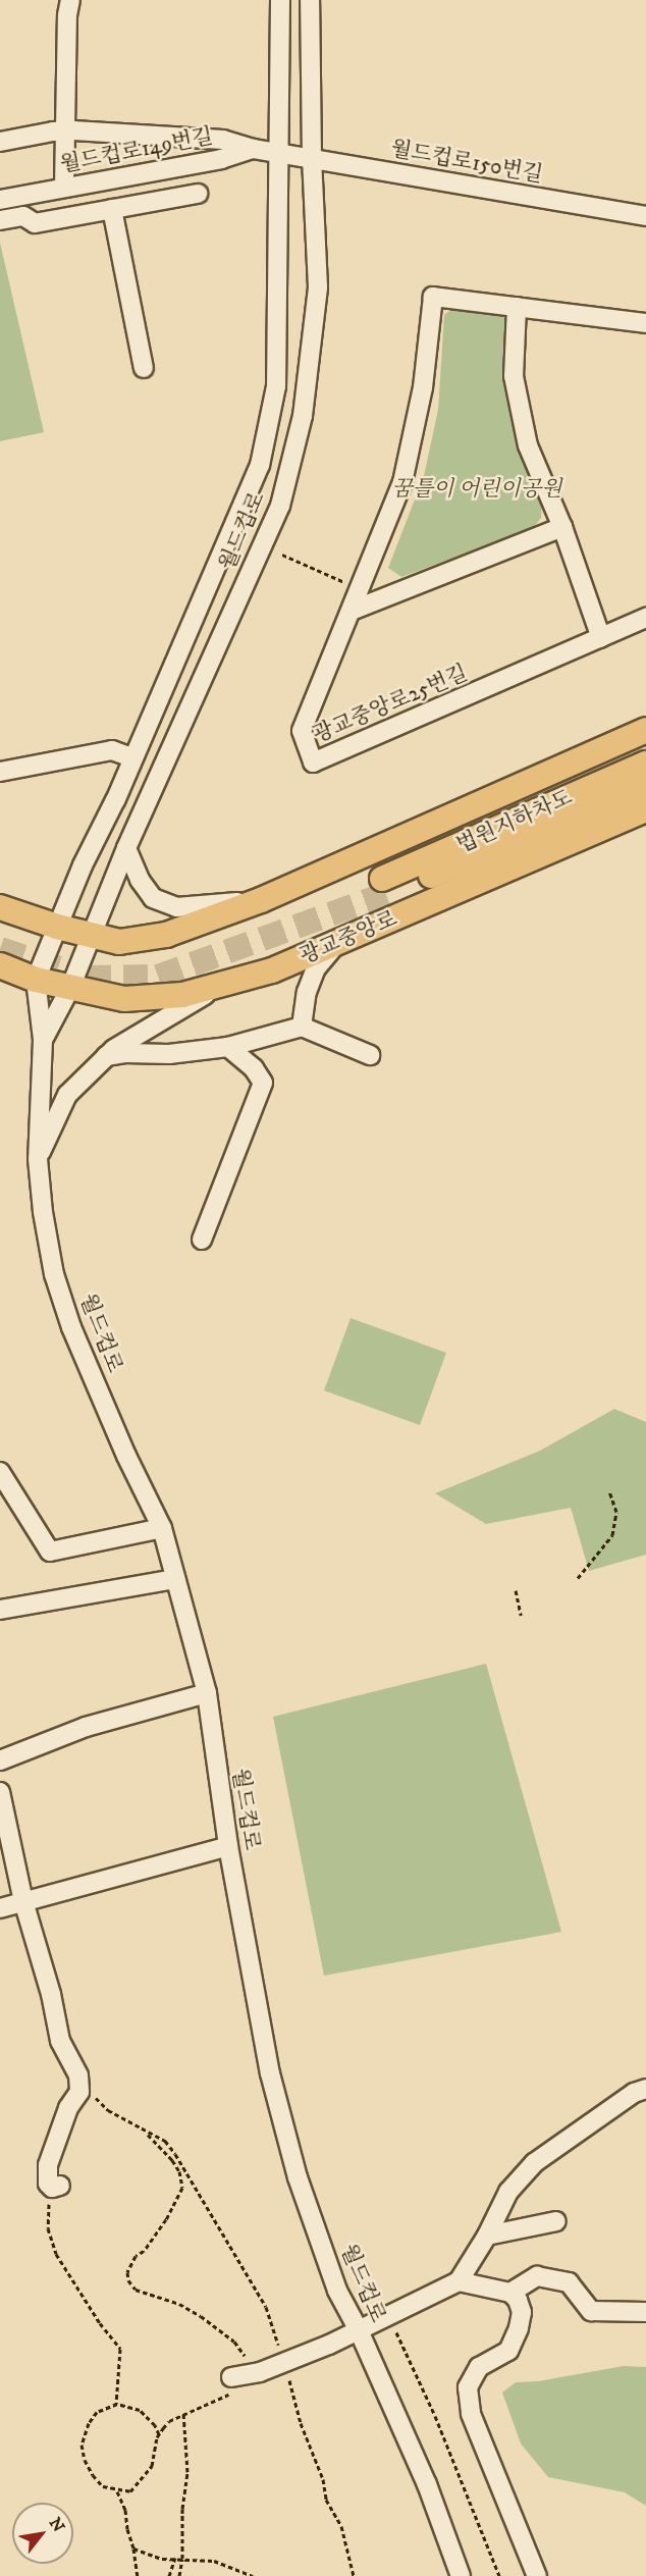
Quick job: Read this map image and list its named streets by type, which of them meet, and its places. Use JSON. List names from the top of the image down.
{
  "streets": {
    "main road": ["법원지하차도", "광교중앙로"],
    "street": [
      "월드컵로149번길",
      "월드컵로150번길",
      "월드컵로",
      "광교중앙로25번길"
    ]
  },
  "crossings": [
    ["월드컵로149번길", "월드컵로150번길"],
    ["월드컵로149번길", "월드컵로"],
    ["월드컵로150번길", "월드컵로"],
    ["월드컵로", "광교중앙로"]
  ],
  "parks": ["꿈틀이 어린이공원"],
  "north": "top right"
}
